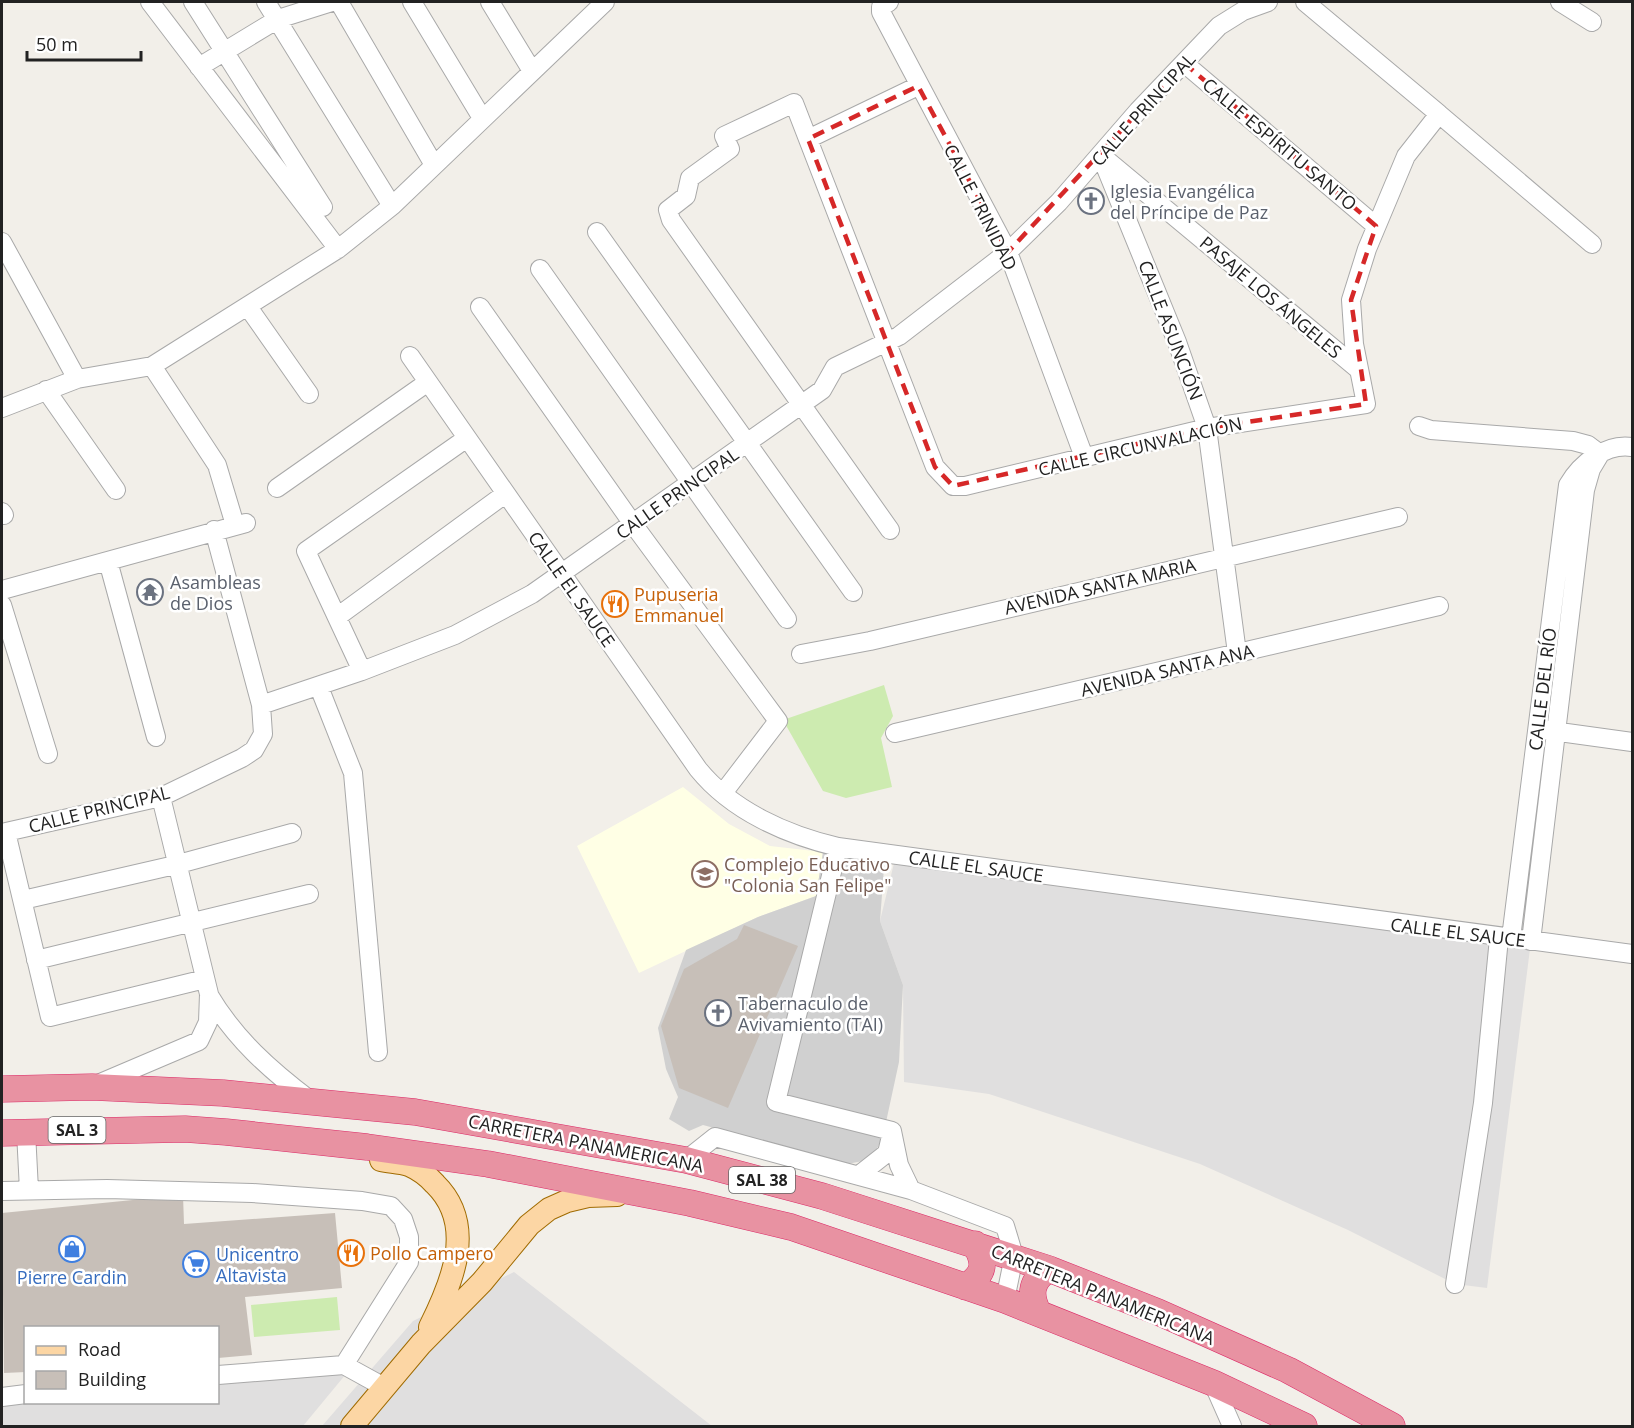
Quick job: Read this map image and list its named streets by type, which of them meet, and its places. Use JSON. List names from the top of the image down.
{
  "streets": {
    "highway": ["SAL 3", "CARRETERA PANAMERICANA", "SAL 38"],
    "street": [
      "CALLE PRINCIPAL",
      "CALLE ESPÍRITU SANTO",
      "CALLE TRINIDAD",
      "PASAJE LOS ÁNGELES",
      "CALLE ASUNCIÓN",
      "CALLE CIRCUNVALACIÓN",
      "AVENIDA SANTA MARIA",
      "CALLE EL SAUCE",
      "AVENIDA SANTA ANA",
      "CALLE DEL RÍO"
    ]
  },
  "crossings": [
    ["CALLE PRINCIPAL", "CALLE ESPÍRITU SANTO"],
    ["CALLE PRINCIPAL", "CALLE TRINIDAD"],
    ["CALLE PRINCIPAL", "PASAJE LOS ÁNGELES"],
    ["CALLE PRINCIPAL", "CALLE ASUNCIÓN"],
    ["CALLE PRINCIPAL", "CALLE CIRCUNVALACIÓN"],
    ["CALLE PRINCIPAL", "CALLE EL SAUCE"],
    ["CALLE ESPÍRITU SANTO", "CALLE CIRCUNVALACIÓN"],
    ["CALLE TRINIDAD", "CALLE CIRCUNVALACIÓN"],
    ["PASAJE LOS ÁNGELES", "CALLE ASUNCIÓN"],
    ["PASAJE LOS ÁNGELES", "CALLE CIRCUNVALACIÓN"],
    ["CALLE ASUNCIÓN", "CALLE CIRCUNVALACIÓN"],
    ["CALLE ASUNCIÓN", "AVENIDA SANTA MARIA"],
    ["CALLE ASUNCIÓN", "AVENIDA SANTA ANA"],
    ["CALLE EL SAUCE", "CALLE DEL RÍO"],
    ["SAL 3", "SAL 38"]
  ],
  "places": {
    "church": ["Iglesia Evangélica del Príncipe de Paz", "Tabernaculo de Avivamiento (TAI)"],
    "temple": ["Asambleas de Dios"],
    "restaurant": ["Pupuseria Emmanuel", "Pollo Campero"],
    "school or university": ["Complejo Educativo \"Colonia San Felipe\""],
    "shop": ["Pierre Cardin"],
    "supermarket": ["Unicentro Altavista"]
  },
  "legend": ["Road", "Building"],
  "scale_bar": "50 m"
}
